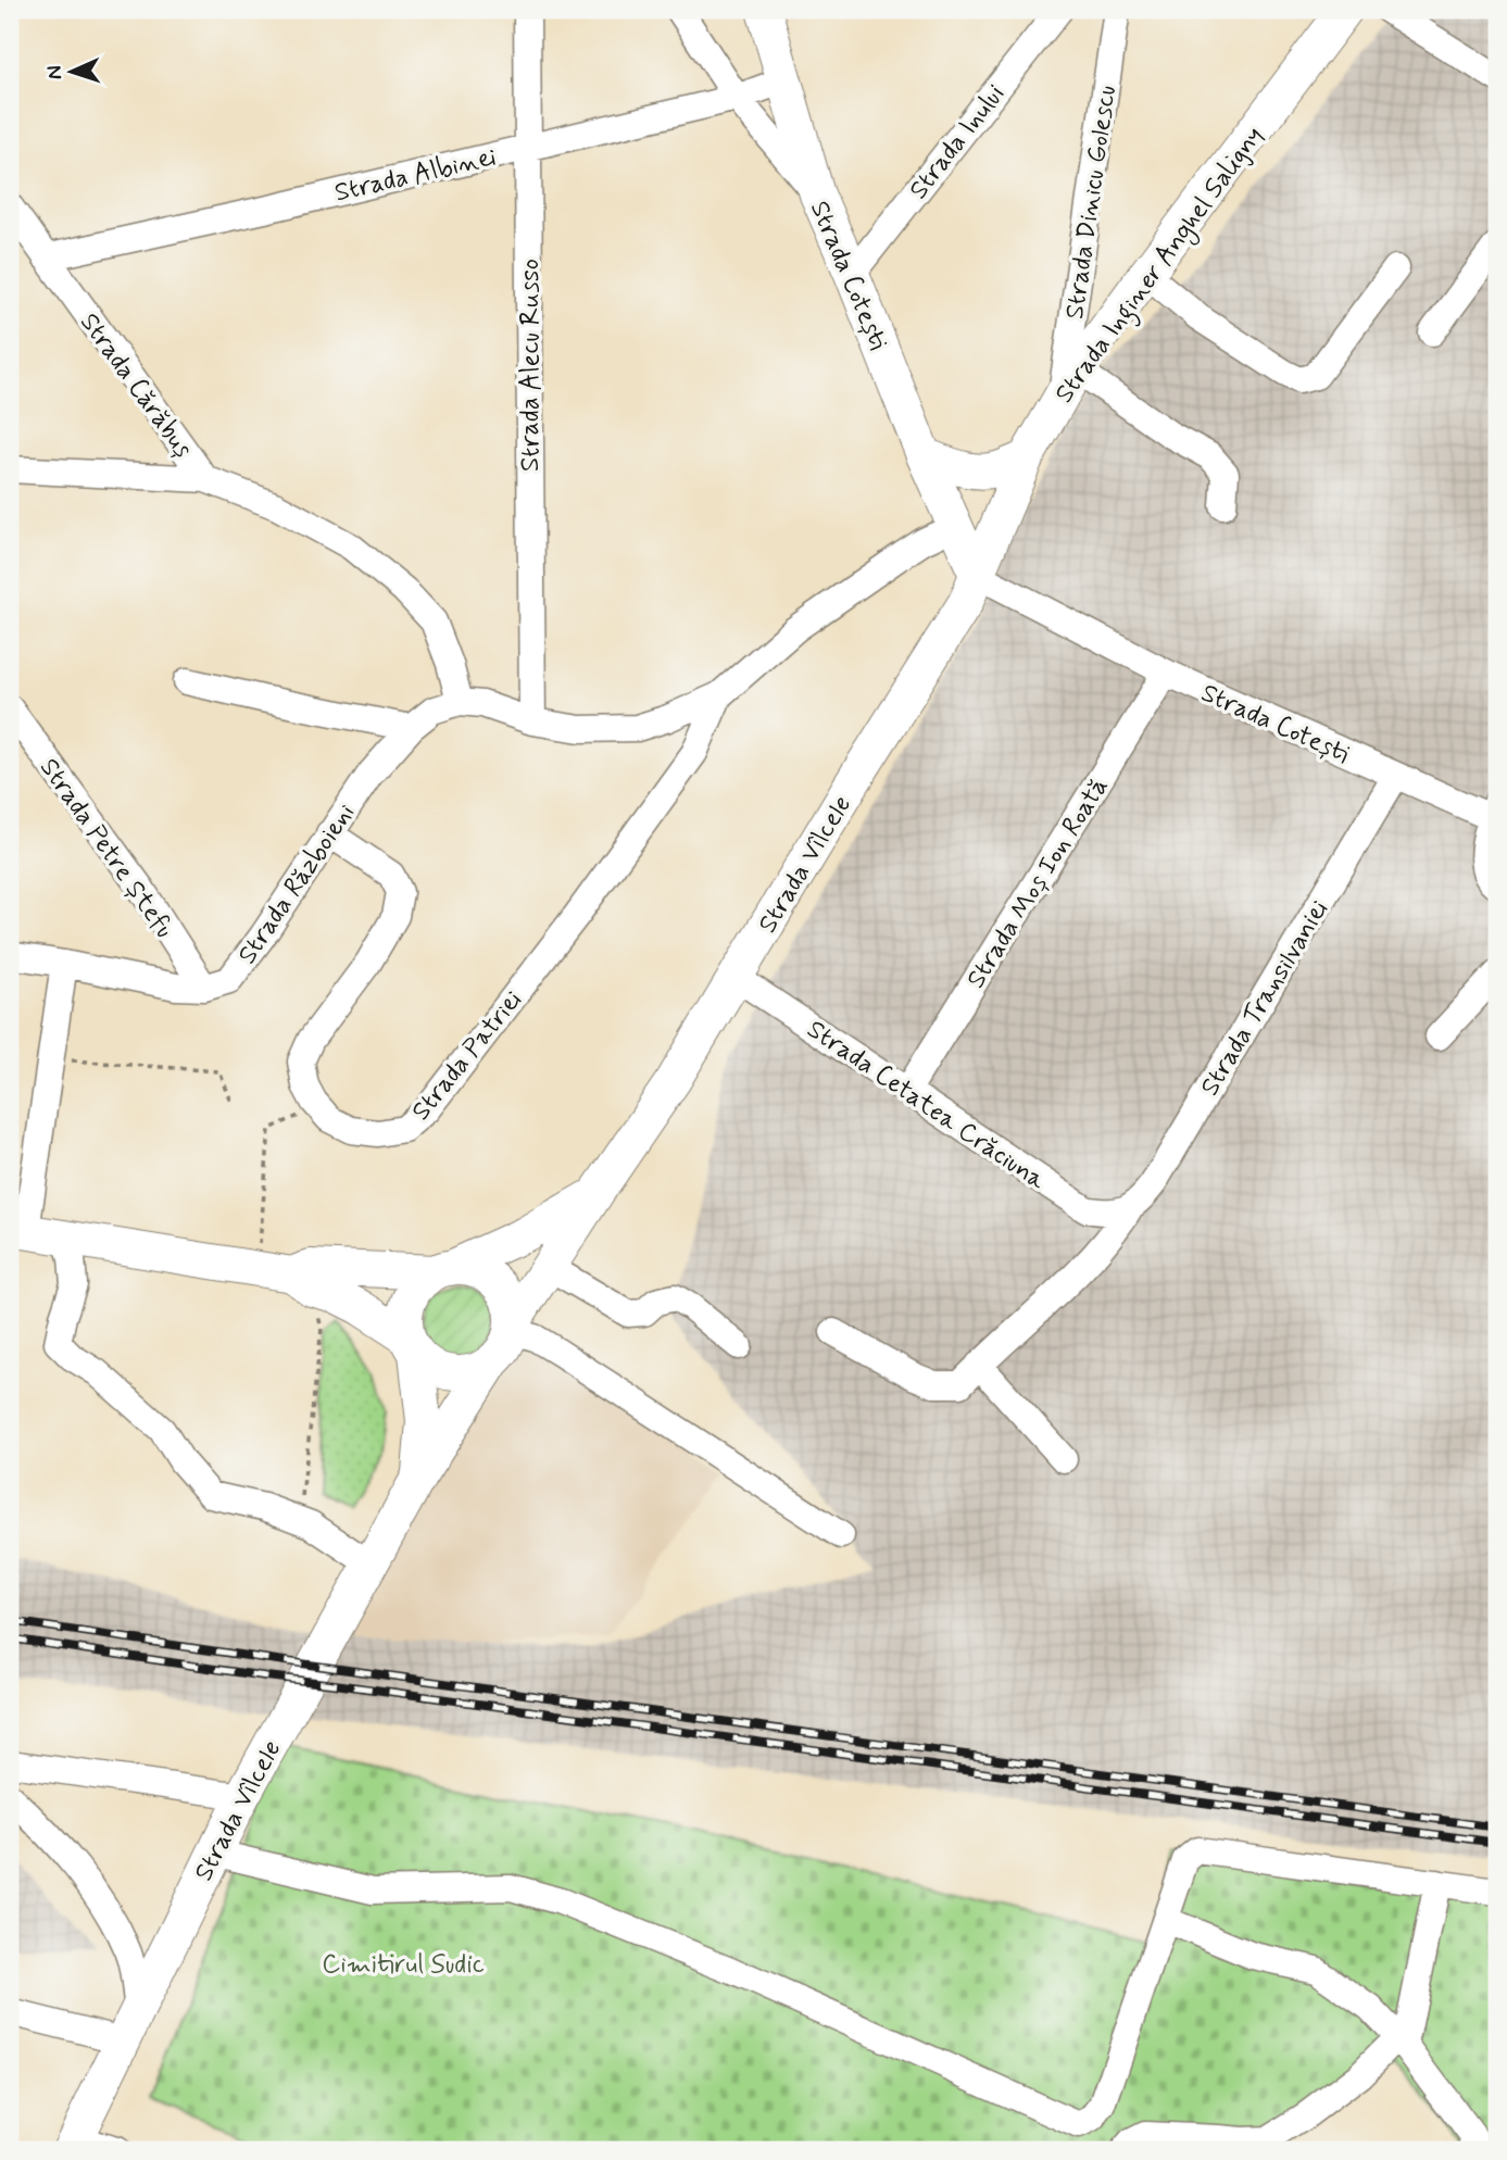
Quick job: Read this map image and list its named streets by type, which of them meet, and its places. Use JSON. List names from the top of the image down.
{
  "streets": {
    "main road": ["Strada Inginer Anghel Saligny", "Strada Cotești", "Strada Vîlcele"],
    "street": [
      "Strada Inului",
      "Strada Albinei",
      "Strada Dinicu Golescu",
      "Strada Alecu Russo",
      "Strada Cărăbuș",
      "Strada Petre Ștefu",
      "Strada Moș Ion Roată",
      "Strada Războieni",
      "Strada Transilvaniei",
      "Strada Patriei",
      "Strada Cetatea Crăciuna"
    ]
  },
  "crossings": [
    ["Strada Inului", "Strada Cotești"],
    ["Strada Albinei", "Strada Cotești"],
    ["Strada Albinei", "Strada Alecu Russo"],
    ["Strada Albinei", "Strada Cărăbuș"],
    ["Strada Dinicu Golescu", "Strada Inginer Anghel Saligny"],
    ["Strada Inginer Anghel Saligny", "Strada Cotești"],
    ["Strada Inginer Anghel Saligny", "Strada Vîlcele"],
    ["Strada Cotești", "Strada Vîlcele"],
    ["Strada Cotești", "Strada Moș Ion Roată"],
    ["Strada Cotești", "Strada Transilvaniei"],
    ["Strada Petre Ștefu", "Strada Războieni"],
    ["Strada Vîlcele", "Strada Cetatea Crăciuna"],
    ["Strada Moș Ion Roată", "Strada Cetatea Crăciuna"],
    ["Strada Războieni", "Strada Patriei"],
    ["Strada Transilvaniei", "Strada Cetatea Crăciuna"]
  ],
  "parks": ["Cimitirul Sudic"],
  "north": "left"
}
